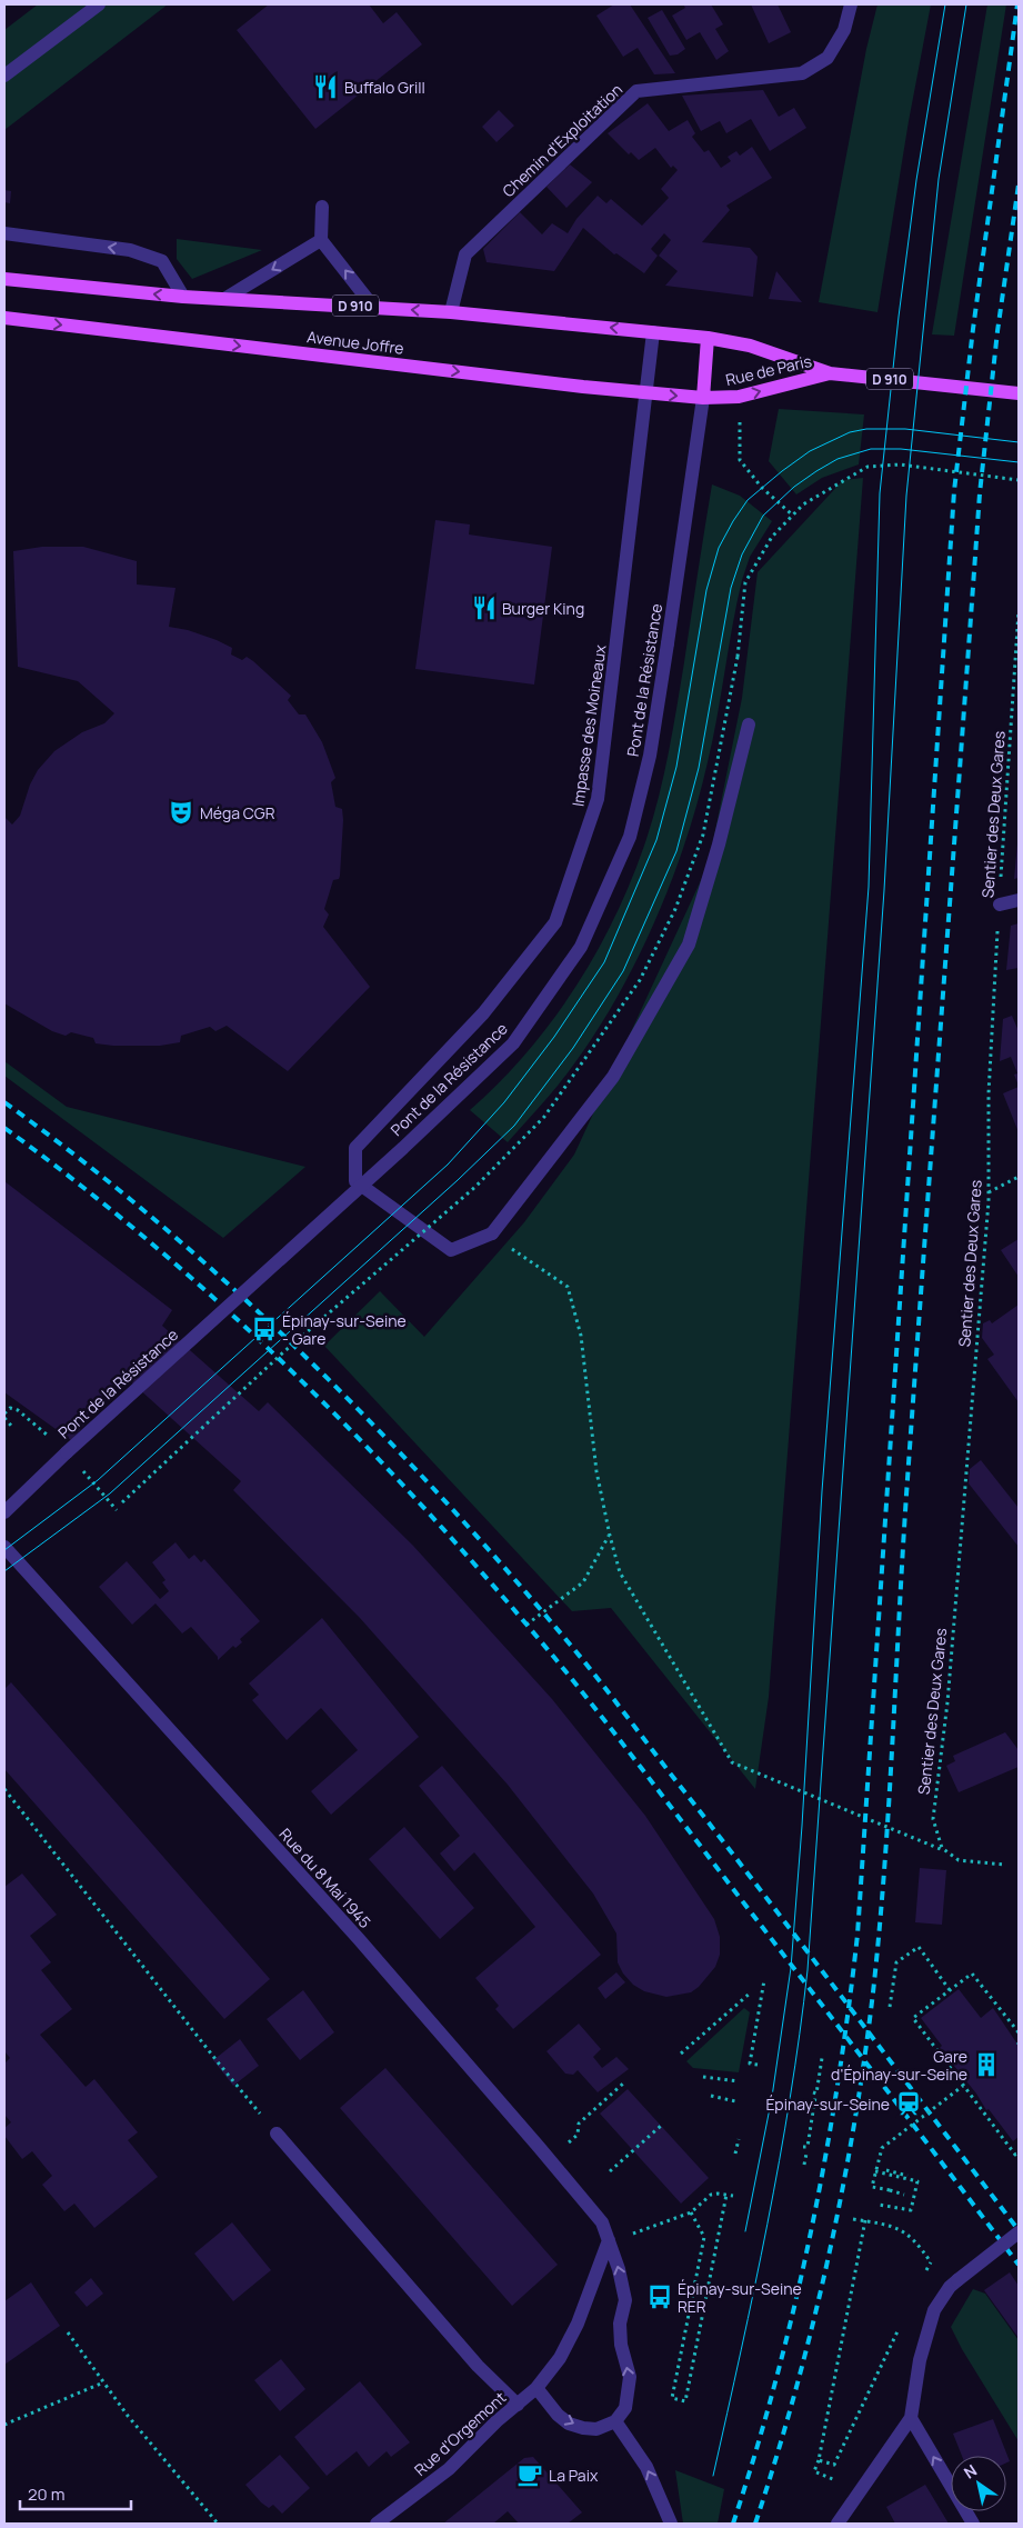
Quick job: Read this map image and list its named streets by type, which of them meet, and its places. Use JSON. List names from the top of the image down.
{
  "streets": {
    "main road": ["D 910", "Avenue Joffre", "Rue de Paris"],
    "street": [
      "Chemin d'Exploitation",
      "Pont de la Résistance",
      "Impasse des Moineaux",
      "Rue du 8 Mai 1945",
      "Rue d'Orgemont"
    ],
    "path": ["Sentier des Deux Gares"]
  },
  "crossings": [
    ["Chemin d'Exploitation", "D 910"],
    ["D 910", "Rue de Paris"],
    ["D 910", "Impasse des Moineaux"],
    ["Avenue Joffre", "Rue de Paris"],
    ["Avenue Joffre", "Pont de la Résistance"],
    ["Avenue Joffre", "Impasse des Moineaux"],
    ["Rue de Paris", "Pont de la Résistance"],
    ["Rue du 8 Mai 1945", "Rue d'Orgemont"]
  ],
  "places": {
    "restaurant": ["Buffalo Grill", "Burger King"],
    "theatre": ["Méga CGR"],
    "bus stop": ["Épinay-sur-Seine - Gare", "Épinay-sur-Seine RER"],
    "building": ["Gare d'Épinay-sur-Seine"],
    "station": ["Épinay-sur-Seine"],
    "cafe": ["La Paix"]
  },
  "scale_bar": "20 m",
  "north": "top left"
}
